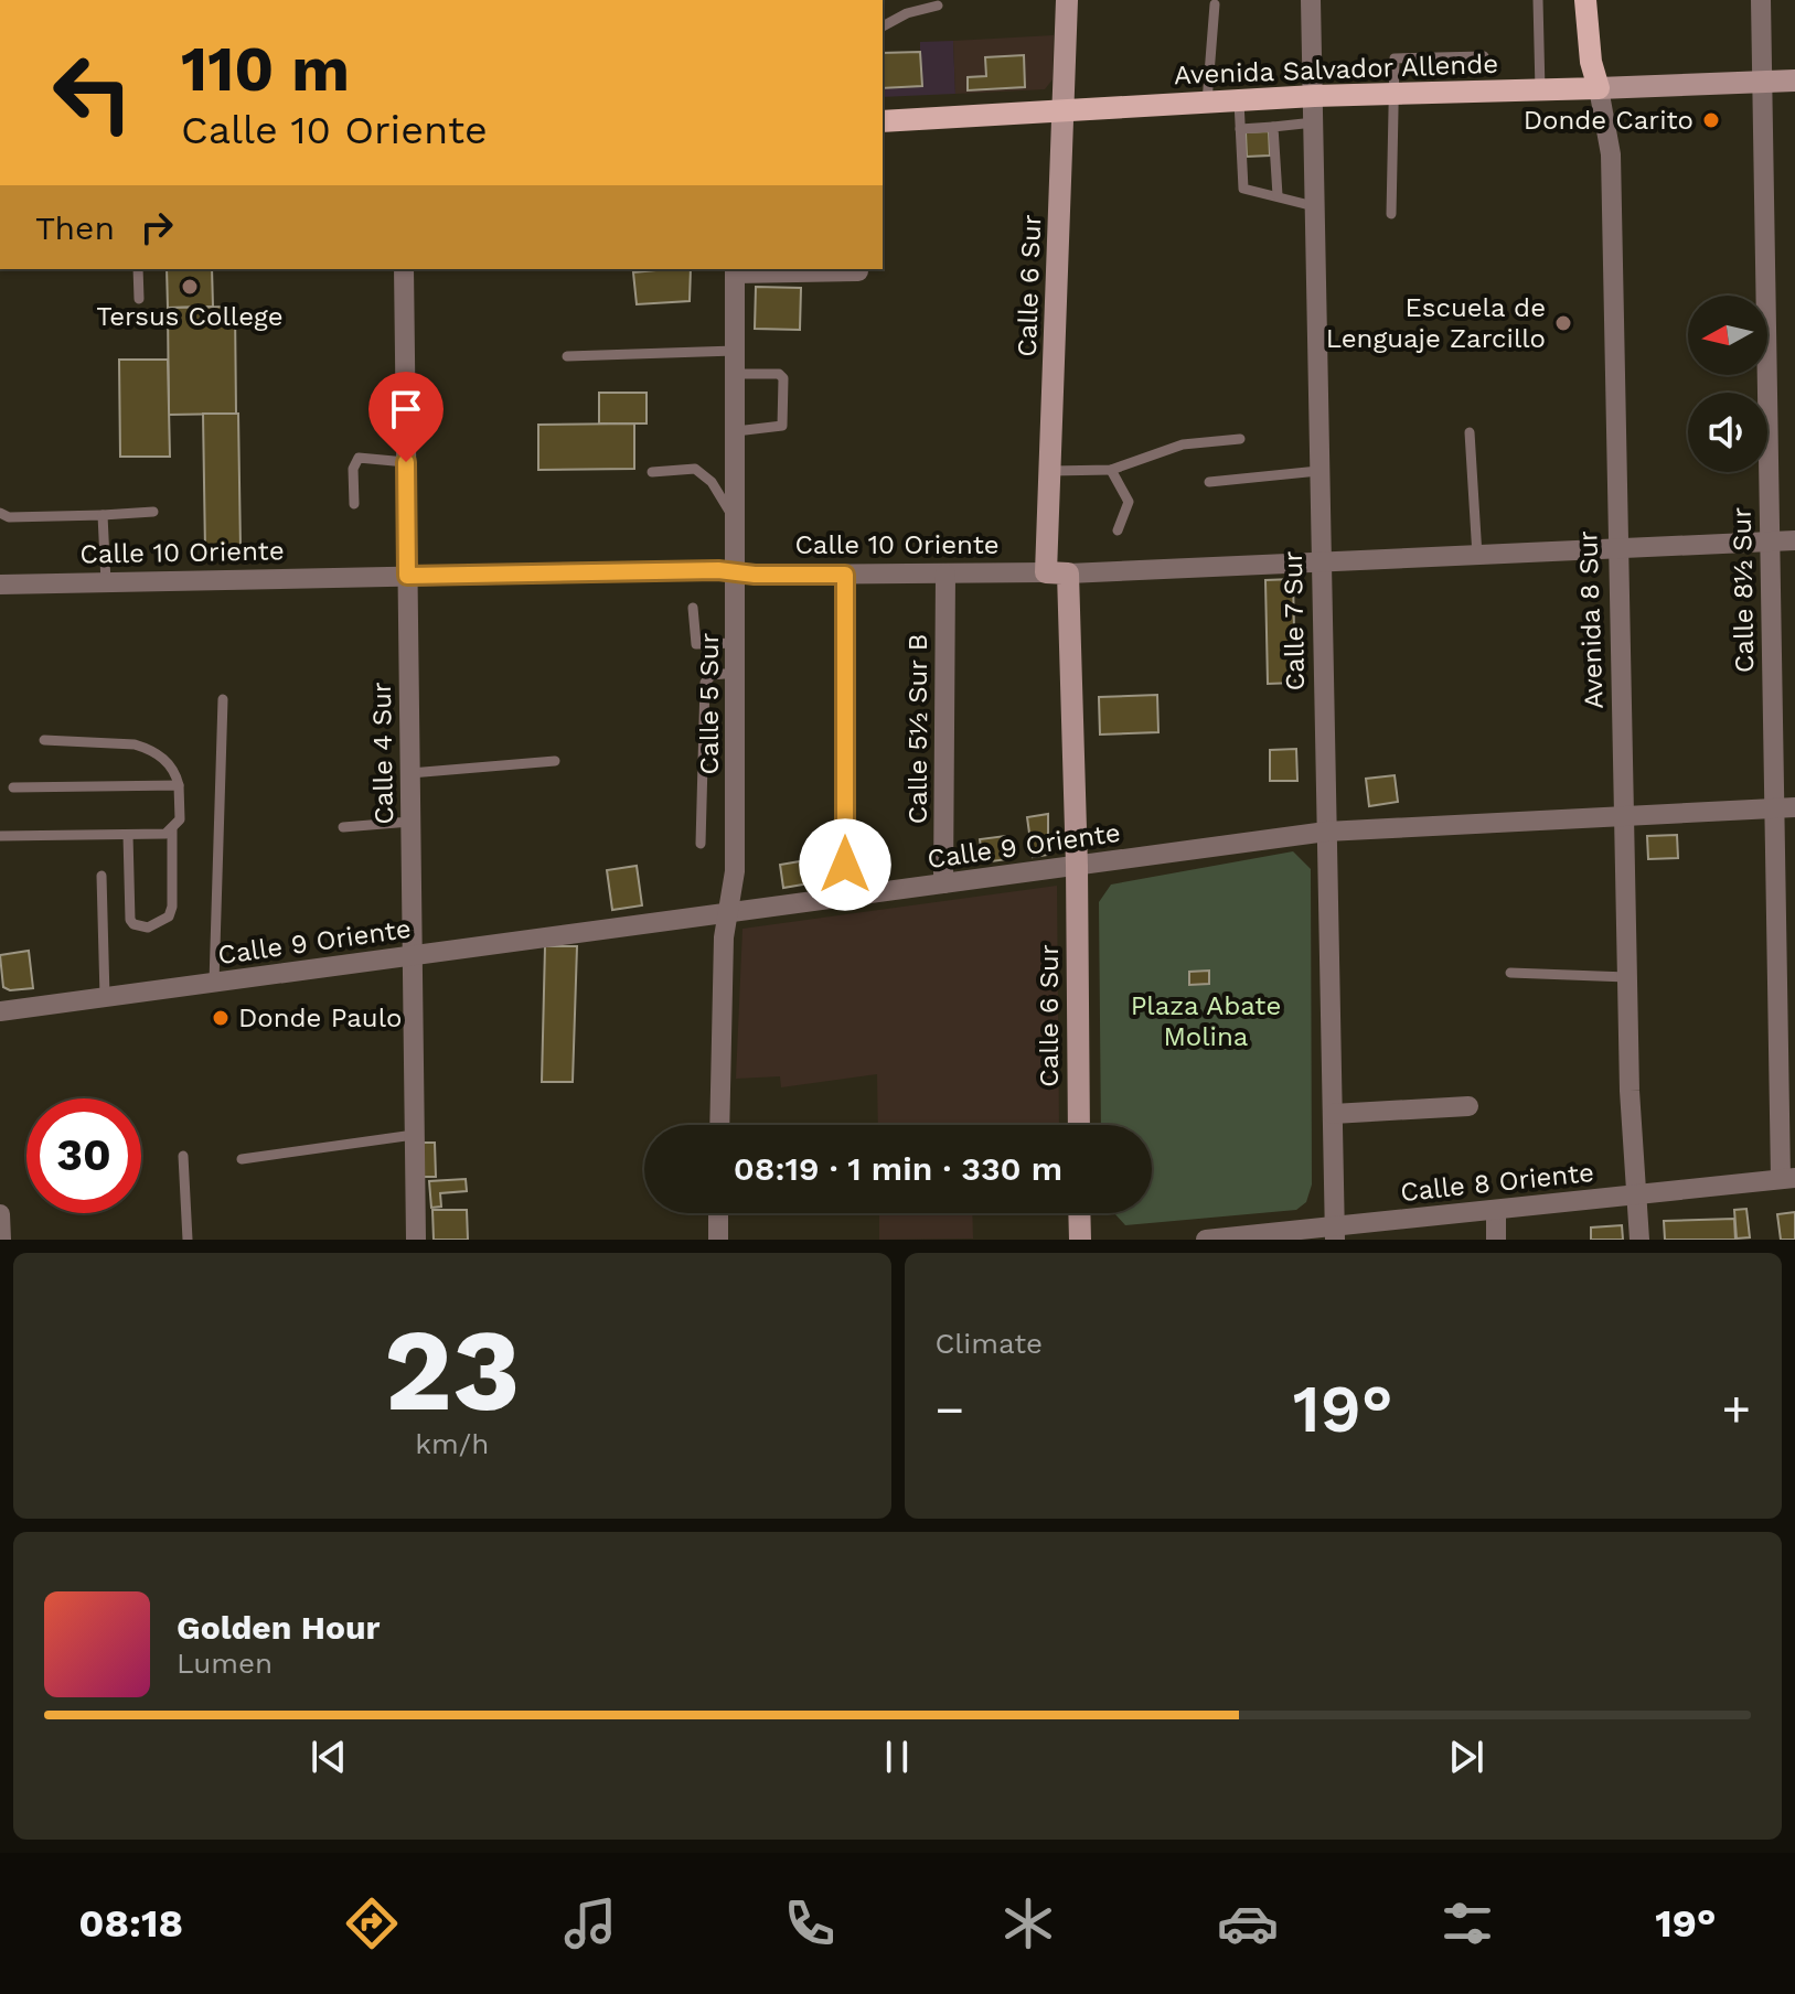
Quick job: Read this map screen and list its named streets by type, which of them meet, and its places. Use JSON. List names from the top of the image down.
{
  "streets": {
    "main road": ["Avenida Salvador Allende", "Avenida 8 Sur"],
    "street": [
      "Calle 6 Sur",
      "Calle 10 Oriente",
      "Calle 8½ Sur",
      "Calle 7 Sur",
      "Calle 5 Sur",
      "Calle 5½ Sur B",
      "Calle 4 Sur",
      "Calle 9 Oriente",
      "Calle 8 Oriente"
    ]
  },
  "crossings": [
    ["Avenida Salvador Allende", "Calle 6 Sur"],
    ["Avenida Salvador Allende", "Calle 8½ Sur"],
    ["Avenida Salvador Allende", "Avenida 8 Sur"],
    ["Avenida Salvador Allende", "Calle 7 Sur"],
    ["Calle 6 Sur", "Calle 10 Oriente"],
    ["Calle 6 Sur", "Calle 9 Oriente"],
    ["Calle 10 Oriente", "Calle 8½ Sur"],
    ["Calle 10 Oriente", "Avenida 8 Sur"],
    ["Calle 10 Oriente", "Calle 7 Sur"],
    ["Calle 10 Oriente", "Calle 5 Sur"],
    ["Calle 10 Oriente", "Calle 5½ Sur B"],
    ["Calle 10 Oriente", "Calle 4 Sur"],
    ["Calle 8½ Sur", "Calle 9 Oriente"],
    ["Calle 8½ Sur", "Calle 8 Oriente"],
    ["Avenida 8 Sur", "Calle 9 Oriente"],
    ["Avenida 8 Sur", "Calle 8 Oriente"],
    ["Calle 7 Sur", "Calle 9 Oriente"],
    ["Calle 7 Sur", "Calle 8 Oriente"],
    ["Calle 5 Sur", "Calle 9 Oriente"],
    ["Calle 5½ Sur B", "Calle 9 Oriente"],
    ["Calle 4 Sur", "Calle 9 Oriente"]
  ],
  "parks": ["Plaza Abate Molina"],
  "places": [
    "Donde Carito",
    "Tersus College",
    "Escuela de Lenguaje Zarcillo",
    "Donde Paulo"
  ],
  "north": "left",
  "page": {
    "turn": ["110 m", "Calle 10 Oriente"],
    "then": "Then",
    "limit": "30",
    "trip": "08:19 · 1 min · 330 m",
    "tile": [
      ["23", "km/h"],
      "Climate"
    ],
    "heat": ["−", "19°", "+"],
    "song": ["Golden Hour", "Lumen"],
    "tabs": ["08:18", "19°"]
  }
}
